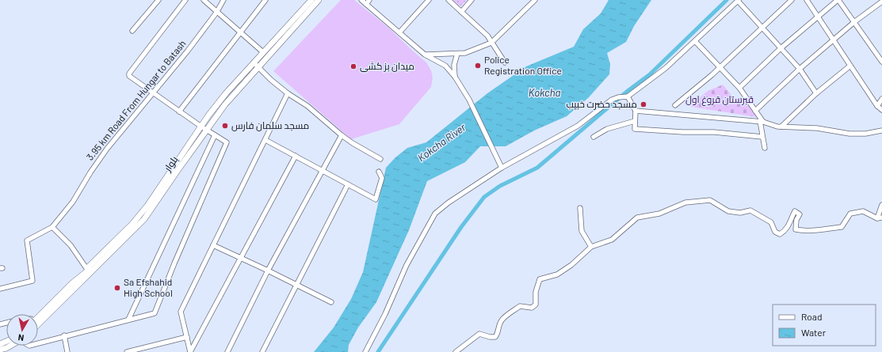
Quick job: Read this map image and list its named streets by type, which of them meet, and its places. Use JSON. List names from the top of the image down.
{
  "streets": {
    "main road": ["بلوار"],
    "street": ["3.95 km Road From Hungar to Batash"]
  },
  "water": ["Kokcha", "Kokcha River"],
  "parks": ["قبرستان قروغ اول"],
  "places": [
    "Police Registration Office",
    "میدان بز کشی",
    "مسجد حضرت خبیب",
    "مسجد سلمان فارس",
    "Sa Efshahid High School"
  ],
  "legend": ["Road", "Water"],
  "north": "bottom"
}
